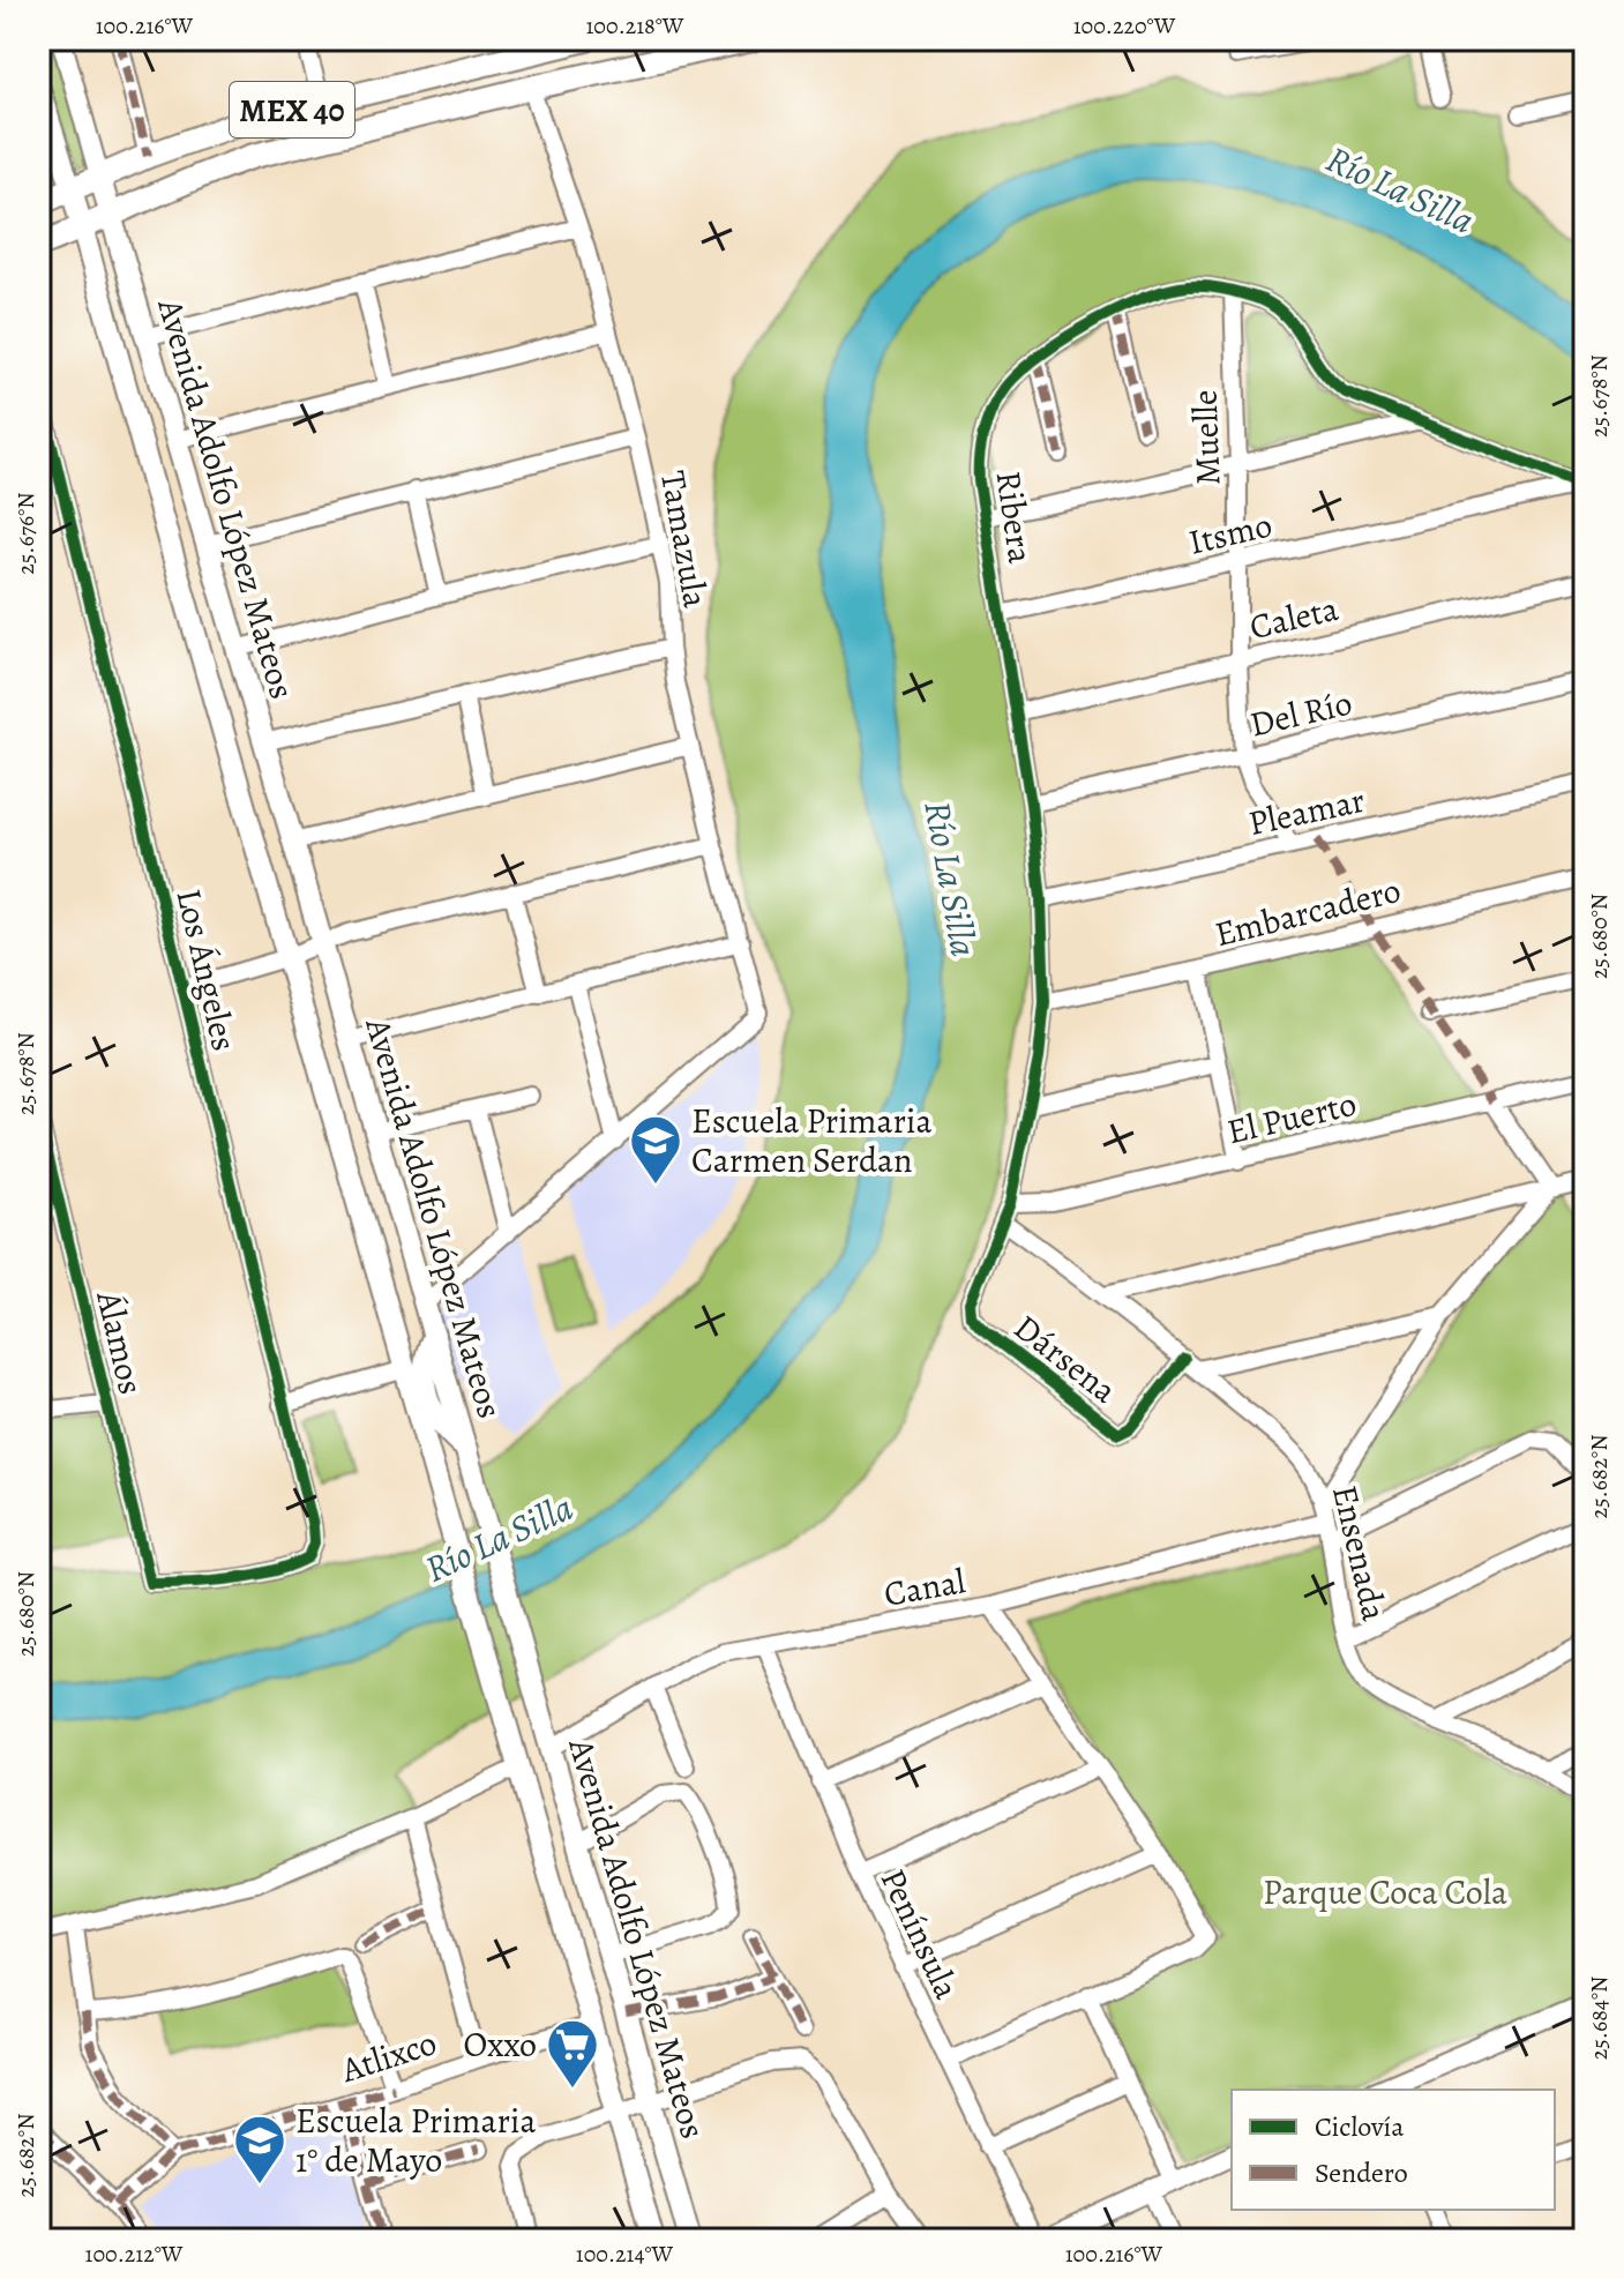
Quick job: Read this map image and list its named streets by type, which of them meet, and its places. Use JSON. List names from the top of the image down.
{
  "streets": {
    "main road": ["MEX 40", "Avenida Adolfo López Mateos"],
    "street": [
      "Muelle",
      "Ribera",
      "Itsmo",
      "Tamazula",
      "Caleta",
      "Del Río",
      "Pleamar",
      "Embarcadero",
      "Los Ángeles",
      "El Puerto",
      "Álamos",
      "Dársena",
      "Ensenada",
      "Canal",
      "Península",
      "Atlixco"
    ]
  },
  "crossings": [
    ["MEX 40", "Avenida Adolfo López Mateos"],
    ["MEX 40", "Tamazula"],
    ["Muelle", "Ribera"],
    ["Muelle", "Itsmo"],
    ["Muelle", "Caleta"],
    ["Muelle", "Del Río"],
    ["Muelle", "Pleamar"],
    ["Avenida Adolfo López Mateos", "Canal"],
    ["Avenida Adolfo López Mateos", "Atlixco"],
    ["Ribera", "Itsmo"],
    ["Ribera", "Caleta"],
    ["Ribera", "Del Río"],
    ["Ribera", "Pleamar"],
    ["Ribera", "Embarcadero"],
    ["Ribera", "El Puerto"],
    ["Ribera", "Dársena"],
    ["Ribera", "Ensenada"],
    ["Los Ángeles", "Álamos"],
    ["Dársena", "Ensenada"],
    ["Ensenada", "Canal"],
    ["Canal", "Península"]
  ],
  "water": ["Río La Silla"],
  "parks": ["Parque Coca Cola"],
  "places": {
    "school or university": ["Escuela Primaria Carmen Serdan", "Escuela Primaria 1° de Mayo"],
    "supermarket": ["Oxxo"]
  },
  "legend": ["Ciclovía", "Sendero"],
  "coordinates": [
    "100.216°W",
    "100.218°W",
    "100.220°W",
    "25.678°N",
    "25.676°N",
    "25.680°N",
    "25.682°N",
    "25.684°N",
    "100.212°W",
    "100.214°W"
  ]
}
